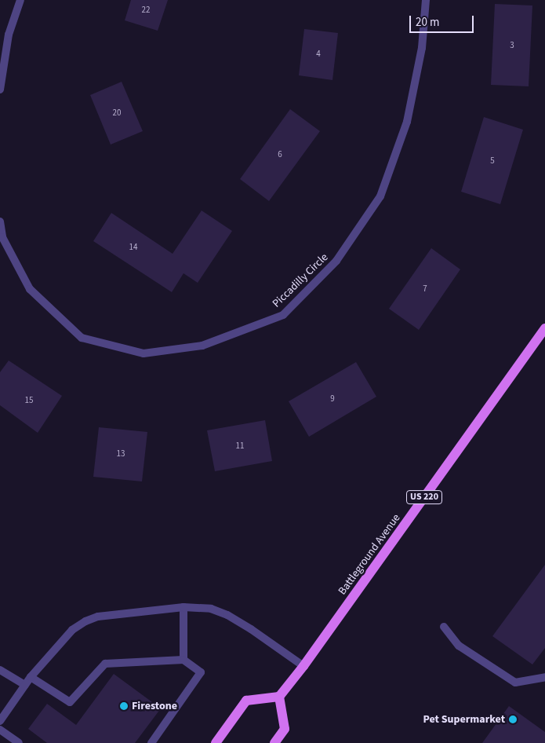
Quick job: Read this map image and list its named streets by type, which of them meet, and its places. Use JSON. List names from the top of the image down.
{
  "streets": {
    "main road": ["US 220", "Battleground Avenue"],
    "street": ["Piccadilly Circle"]
  },
  "places": ["Firestone", "Pet Supermarket"],
  "house_numbers": [
    "22",
    "3",
    "4",
    "20",
    "6",
    "5",
    "14",
    "7",
    "9",
    "15",
    "11",
    "13"
  ],
  "scale_bar": "20 m"
}
